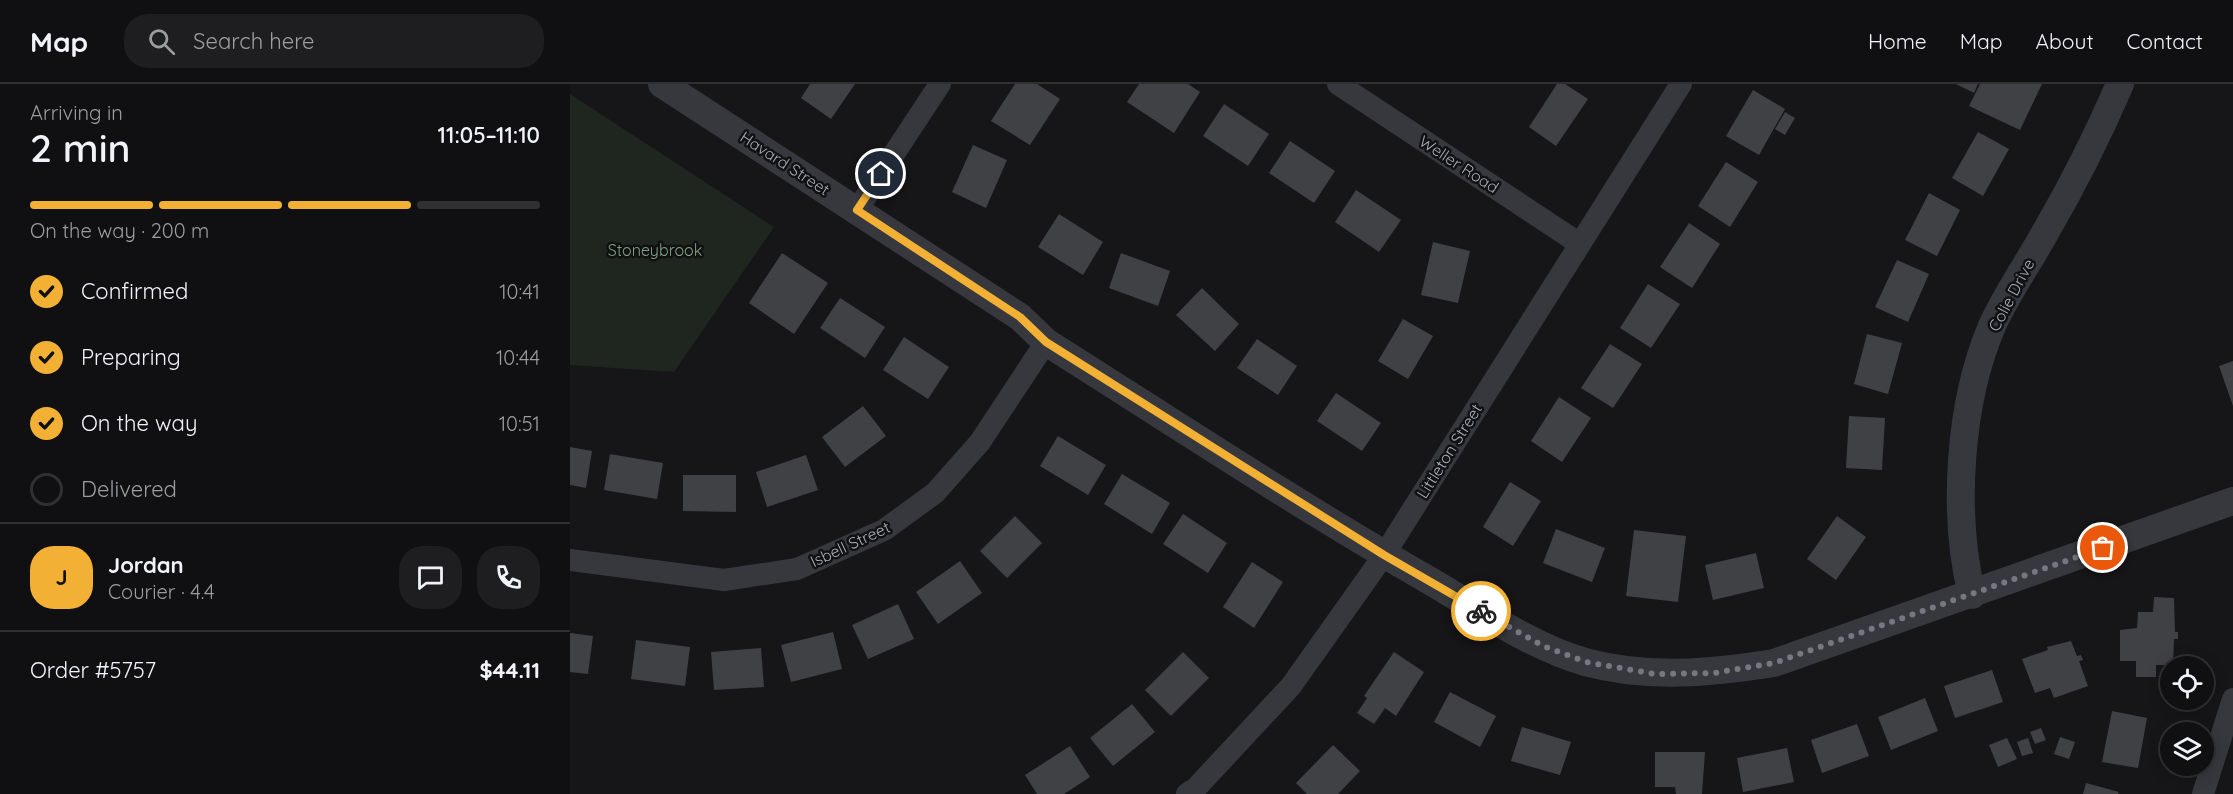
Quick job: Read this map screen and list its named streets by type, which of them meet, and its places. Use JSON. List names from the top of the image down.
{
  "streets": {
    "street": [
      "Havard Street",
      "Weller Road",
      "Colie Drive",
      "Littleton Street",
      "Isbell Street"
    ]
  },
  "crossings": [
    ["Havard Street", "Colie Drive"],
    ["Havard Street", "Littleton Street"],
    ["Havard Street", "Isbell Street"],
    ["Weller Road", "Littleton Street"]
  ],
  "parks": ["Stoneybrook"],
  "page": {
    "header": "Map",
    "search": "Search here",
    "nav": [
      "Home",
      "Map",
      "About",
      "Contact"
    ],
    "heading": ["2 min", "Arriving in", "11:05–11:10"],
    "panel": [
      "Jordan",
      "Courier · 4.4",
      "Order #5757",
      "$44.11"
    ],
    "bar": "On the way · 200 m",
    "list": [
      ["Confirmed", "10:41"],
      ["Preparing", "10:44"],
      ["On the way", "10:51"],
      "Delivered"
    ],
    "round": "J"
  }
}
